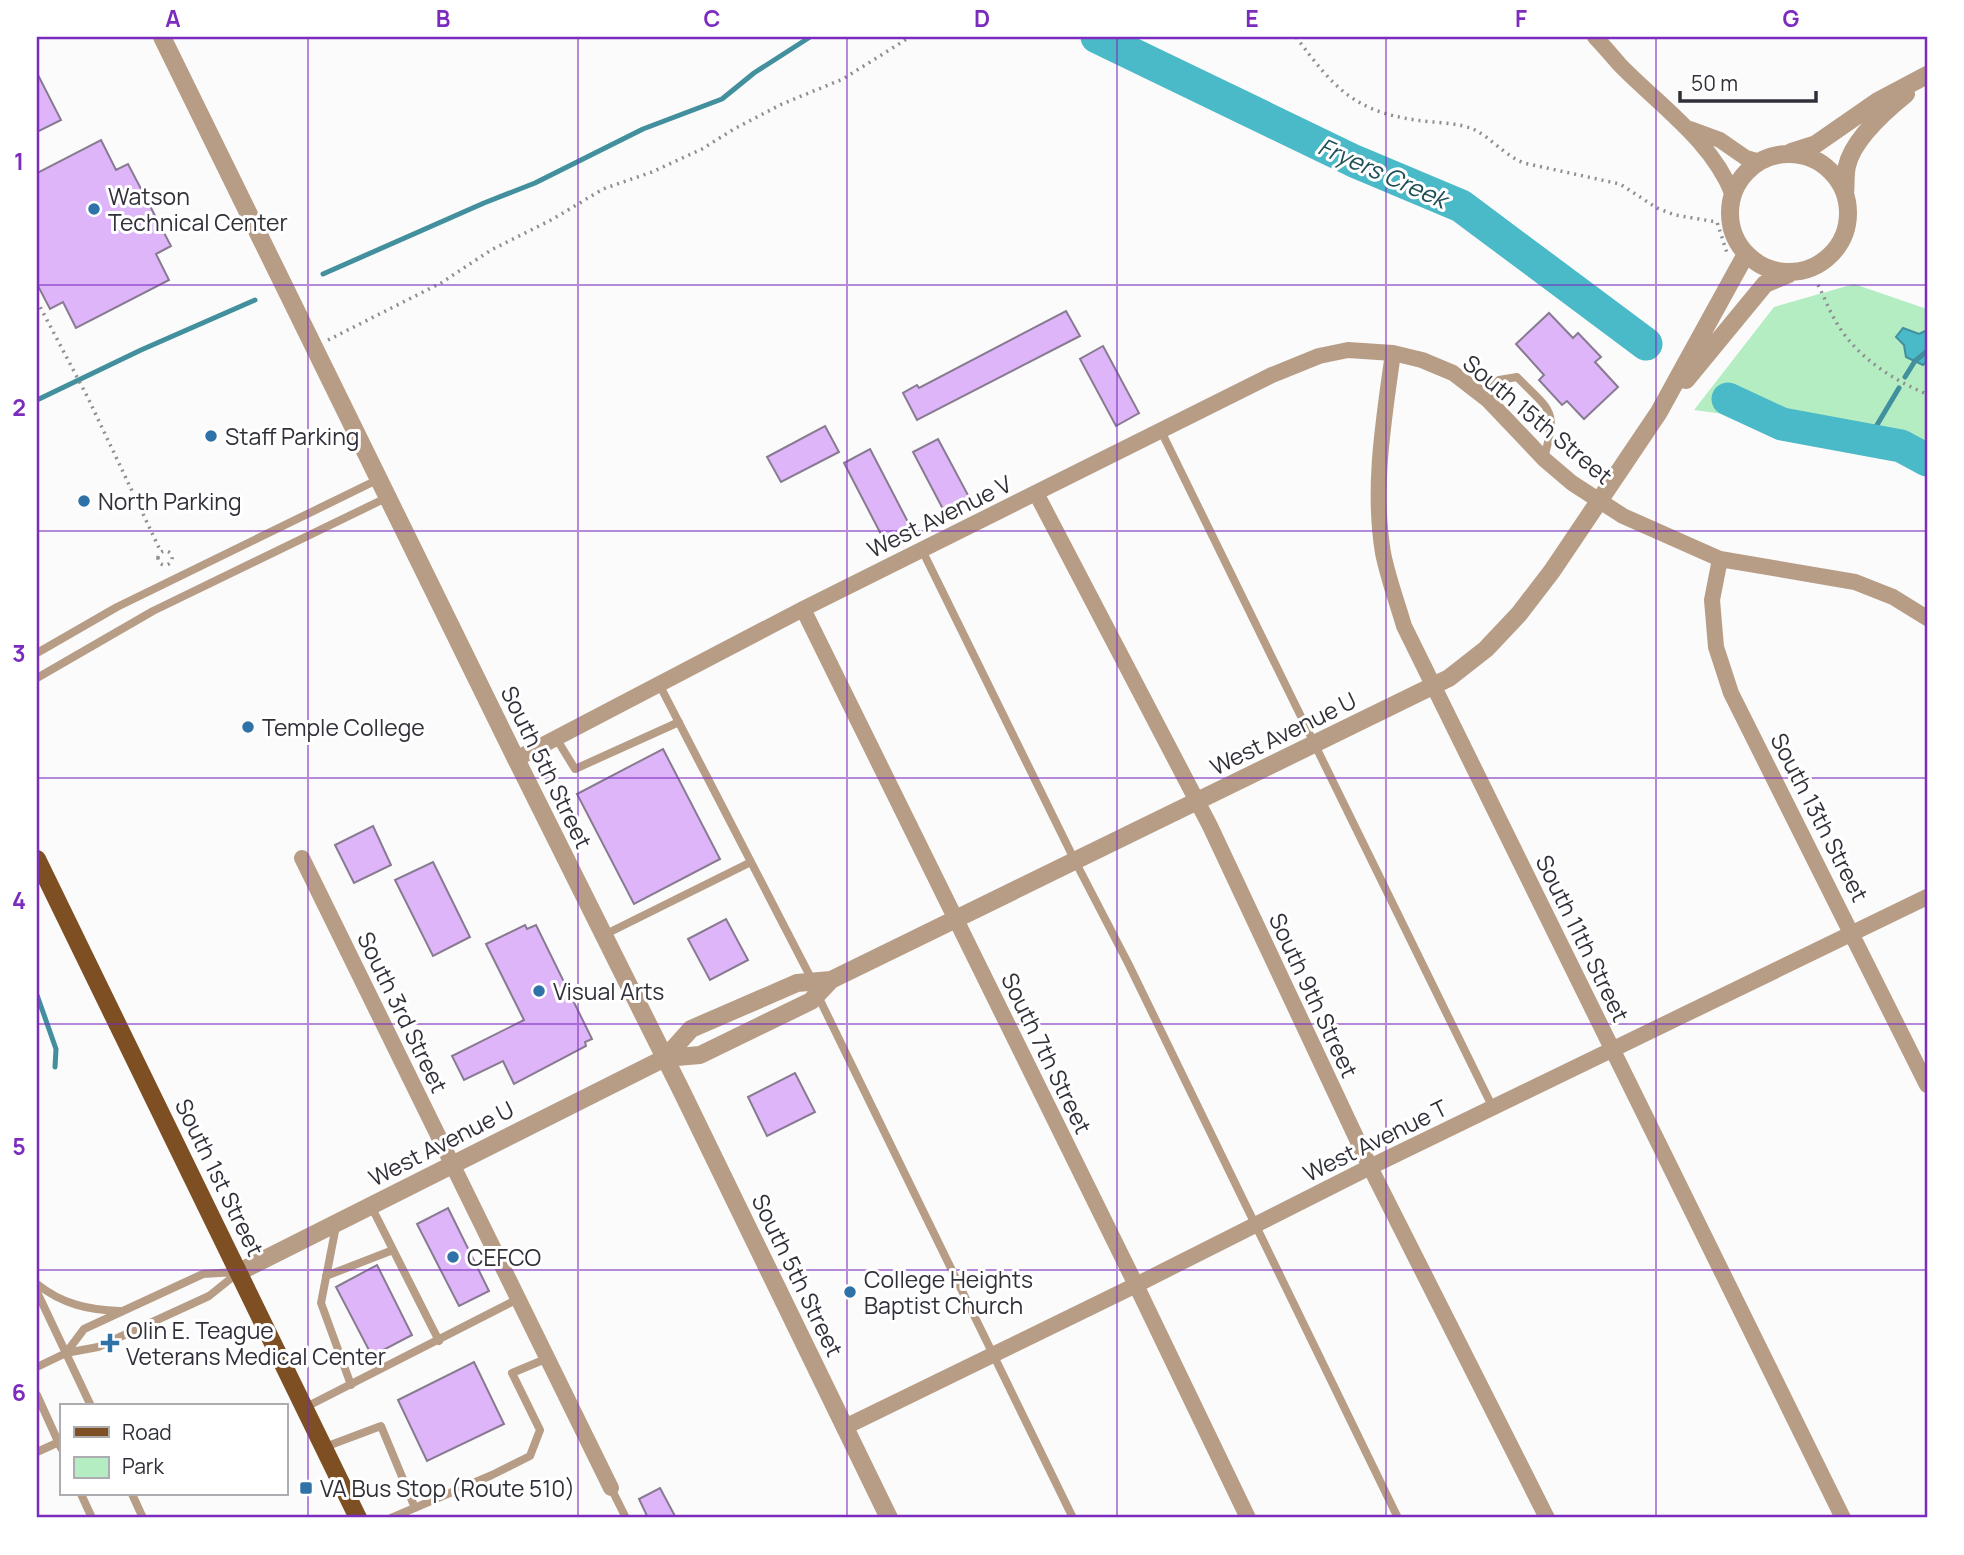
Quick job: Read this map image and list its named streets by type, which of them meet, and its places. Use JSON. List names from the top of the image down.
{
  "streets": {
    "main road": ["South 1st Street"],
    "street": [
      "South 15th Street",
      "West Avenue V",
      "West Avenue U",
      "South 5th Street",
      "South 13th Street",
      "South 11th Street",
      "South 9th Street",
      "South 3rd Street",
      "South 7th Street",
      "West Avenue T"
    ]
  },
  "crossings": [
    ["South 15th Street", "West Avenue V"],
    ["South 15th Street", "West Avenue U"],
    ["South 15th Street", "South 13th Street"],
    ["South 15th Street", "South 11th Street"],
    ["West Avenue V", "South 5th Street"],
    ["West Avenue V", "South 11th Street"],
    ["West Avenue V", "South 9th Street"],
    ["West Avenue V", "South 7th Street"],
    ["West Avenue U", "South 5th Street"],
    ["West Avenue U", "South 11th Street"],
    ["West Avenue U", "South 9th Street"],
    ["West Avenue U", "South 3rd Street"],
    ["West Avenue U", "South 7th Street"],
    ["West Avenue U", "South 1st Street"],
    ["South 5th Street", "West Avenue T"],
    ["South 13th Street", "West Avenue T"],
    ["South 11th Street", "West Avenue T"],
    ["South 9th Street", "West Avenue T"],
    ["South 7th Street", "West Avenue T"]
  ],
  "water": ["Fryers Creek"],
  "places": {
    "other": [
      "Watson Technical Center",
      "Staff Parking",
      "North Parking",
      "Temple College",
      "Visual Arts",
      "CEFCO",
      "College Heights Baptist Church"
    ],
    "health": ["Olin E. Teague Veterans Medical Center"],
    "transit": ["VA Bus Stop (Route 510)"]
  },
  "legend": ["Road", "Park"],
  "scale_bar": "50 m",
  "grid": {
    "columns": [
      "A",
      "B",
      "C",
      "D",
      "E",
      "F",
      "G"
    ],
    "rows": [
      "1",
      "2",
      "3",
      "4",
      "5",
      "6"
    ]
  }
}
